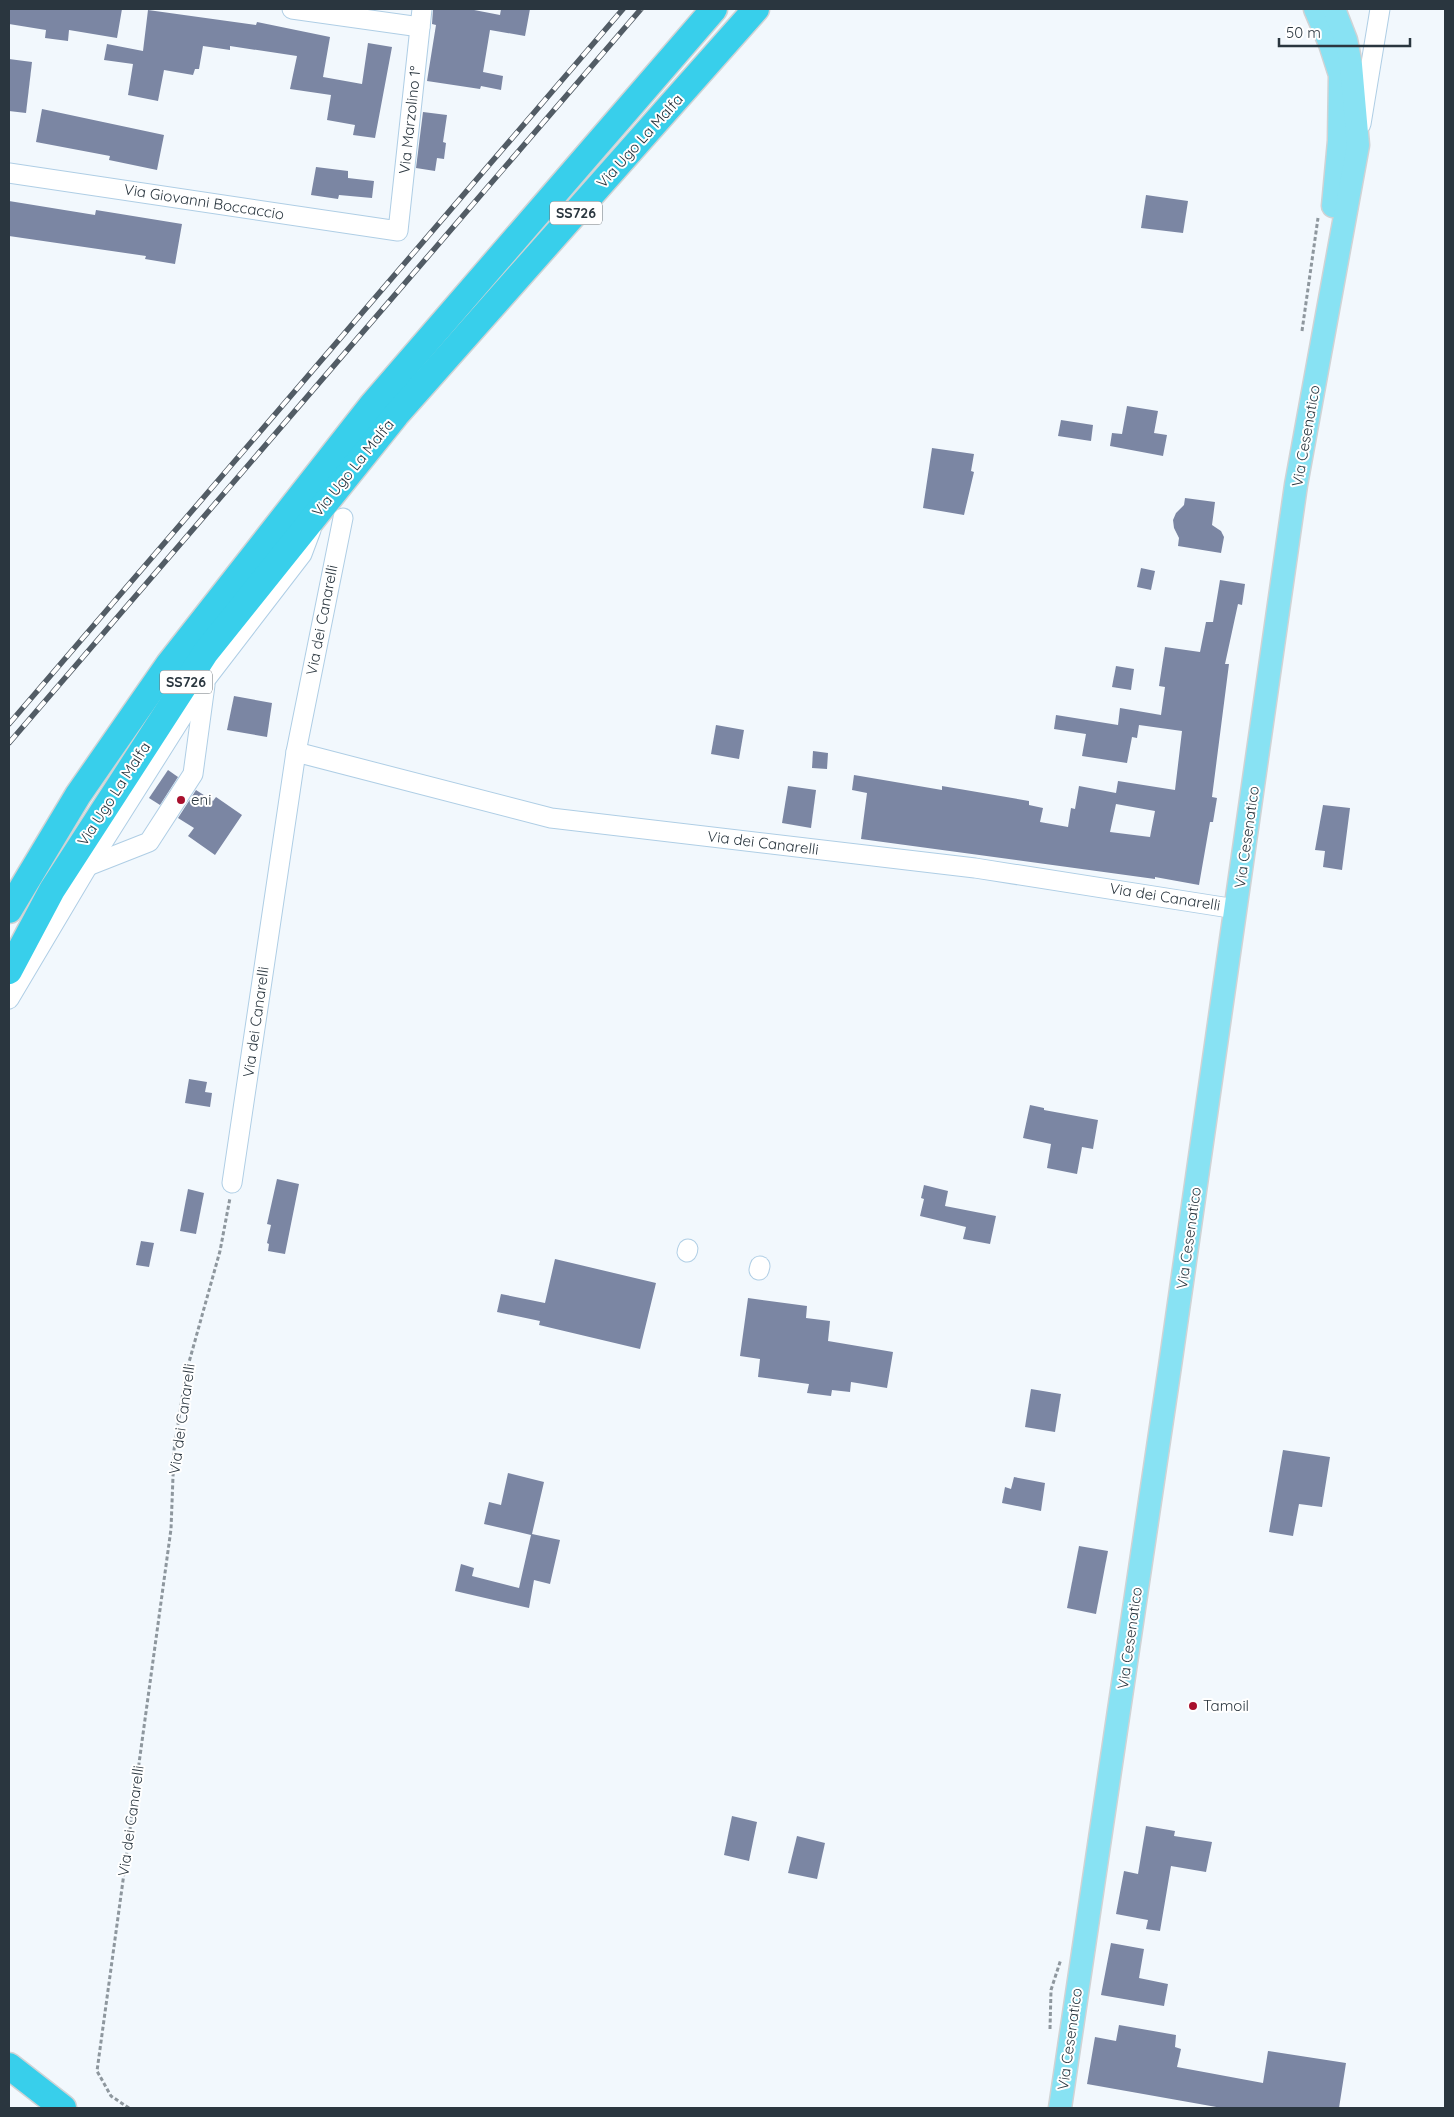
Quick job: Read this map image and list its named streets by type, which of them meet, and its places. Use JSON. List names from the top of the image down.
{
  "streets": {
    "highway": ["Via Ugo La Malfa", "SS726"],
    "main road": ["Via Cesenatico"],
    "street": ["Via Marzolino 1°", "Via Giovanni Boccaccio", "Via dei Canarelli"]
  },
  "crossings": [
    ["Via Marzolino 1°", "Via Giovanni Boccaccio"],
    ["Via Ugo La Malfa", "Via dei Canarelli"],
    ["Via Cesenatico", "Via dei Canarelli"]
  ],
  "places": ["eni", "Tamoil"],
  "scale_bar": "50 m"
}
